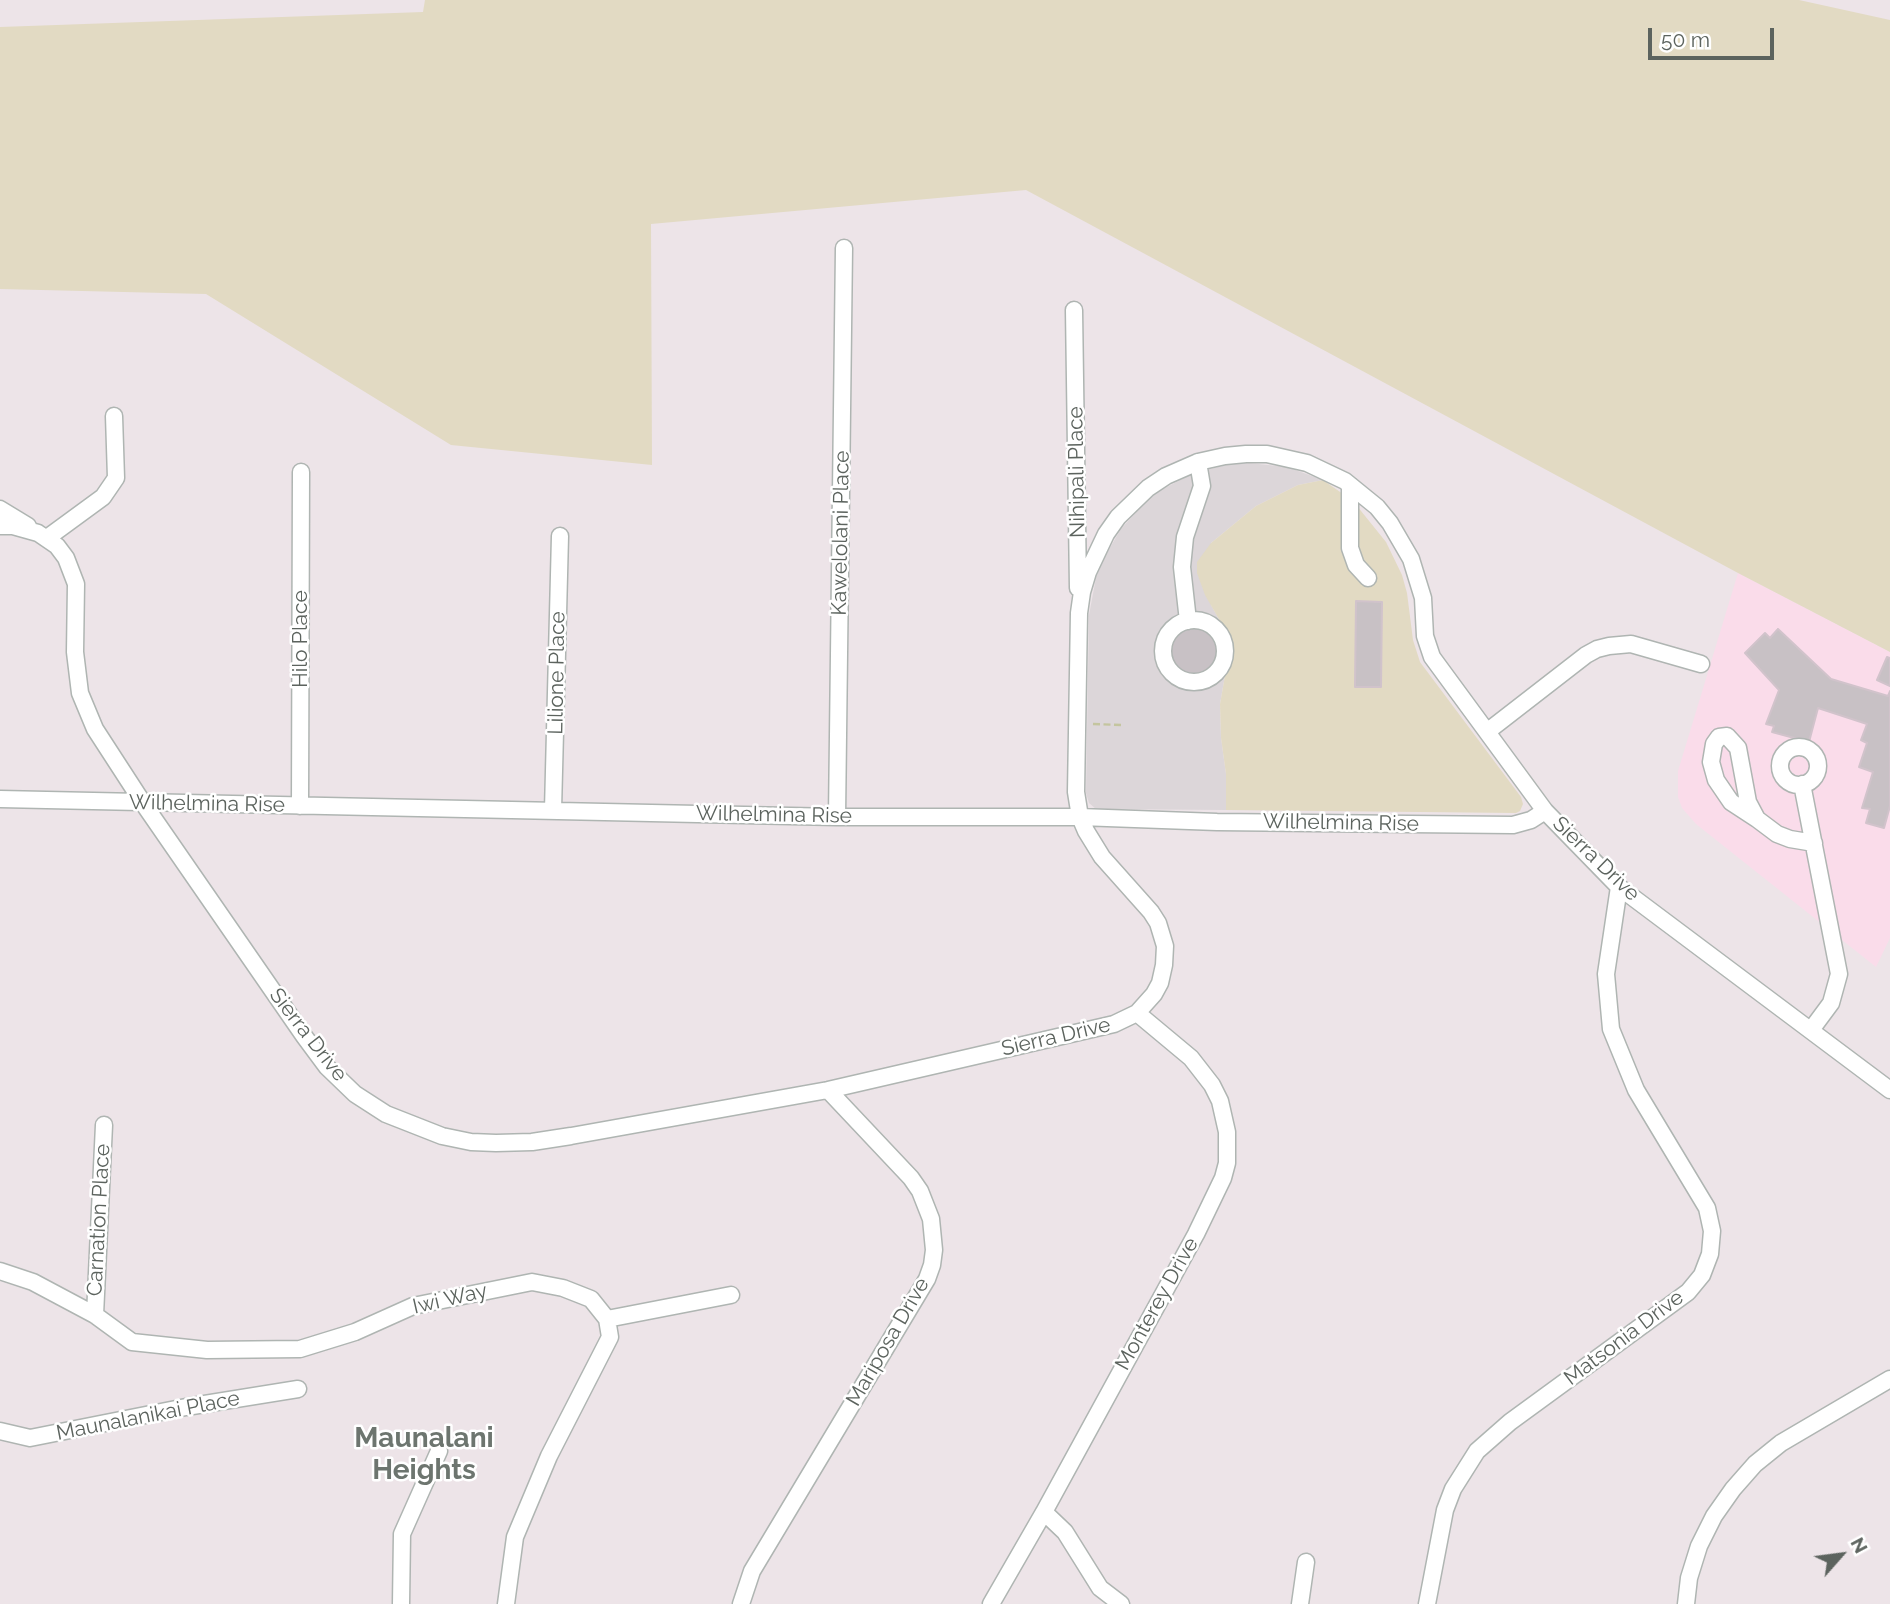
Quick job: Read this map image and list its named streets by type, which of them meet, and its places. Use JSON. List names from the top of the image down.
{
  "streets": {
    "street": [
      "Nihipali Place",
      "Kawelolani Place",
      "Hilo Place",
      "Lilione Place",
      "Wilhelmina Rise",
      "Sierra Drive",
      "Carnation Place",
      "Iwi Way",
      "Monterey Drive",
      "Matsonia Drive",
      "Mariposa Drive",
      "Maunalanikai Place"
    ]
  },
  "crossings": [
    ["Nihipali Place", "Sierra Drive"],
    ["Kawelolani Place", "Wilhelmina Rise"],
    ["Hilo Place", "Wilhelmina Rise"],
    ["Lilione Place", "Wilhelmina Rise"],
    ["Wilhelmina Rise", "Sierra Drive"],
    ["Sierra Drive", "Monterey Drive"],
    ["Sierra Drive", "Matsonia Drive"],
    ["Sierra Drive", "Mariposa Drive"],
    ["Carnation Place", "Iwi Way"]
  ],
  "districts": ["Maunalani Heights"],
  "scale_bar": "50 m",
  "north": "top right"
}
